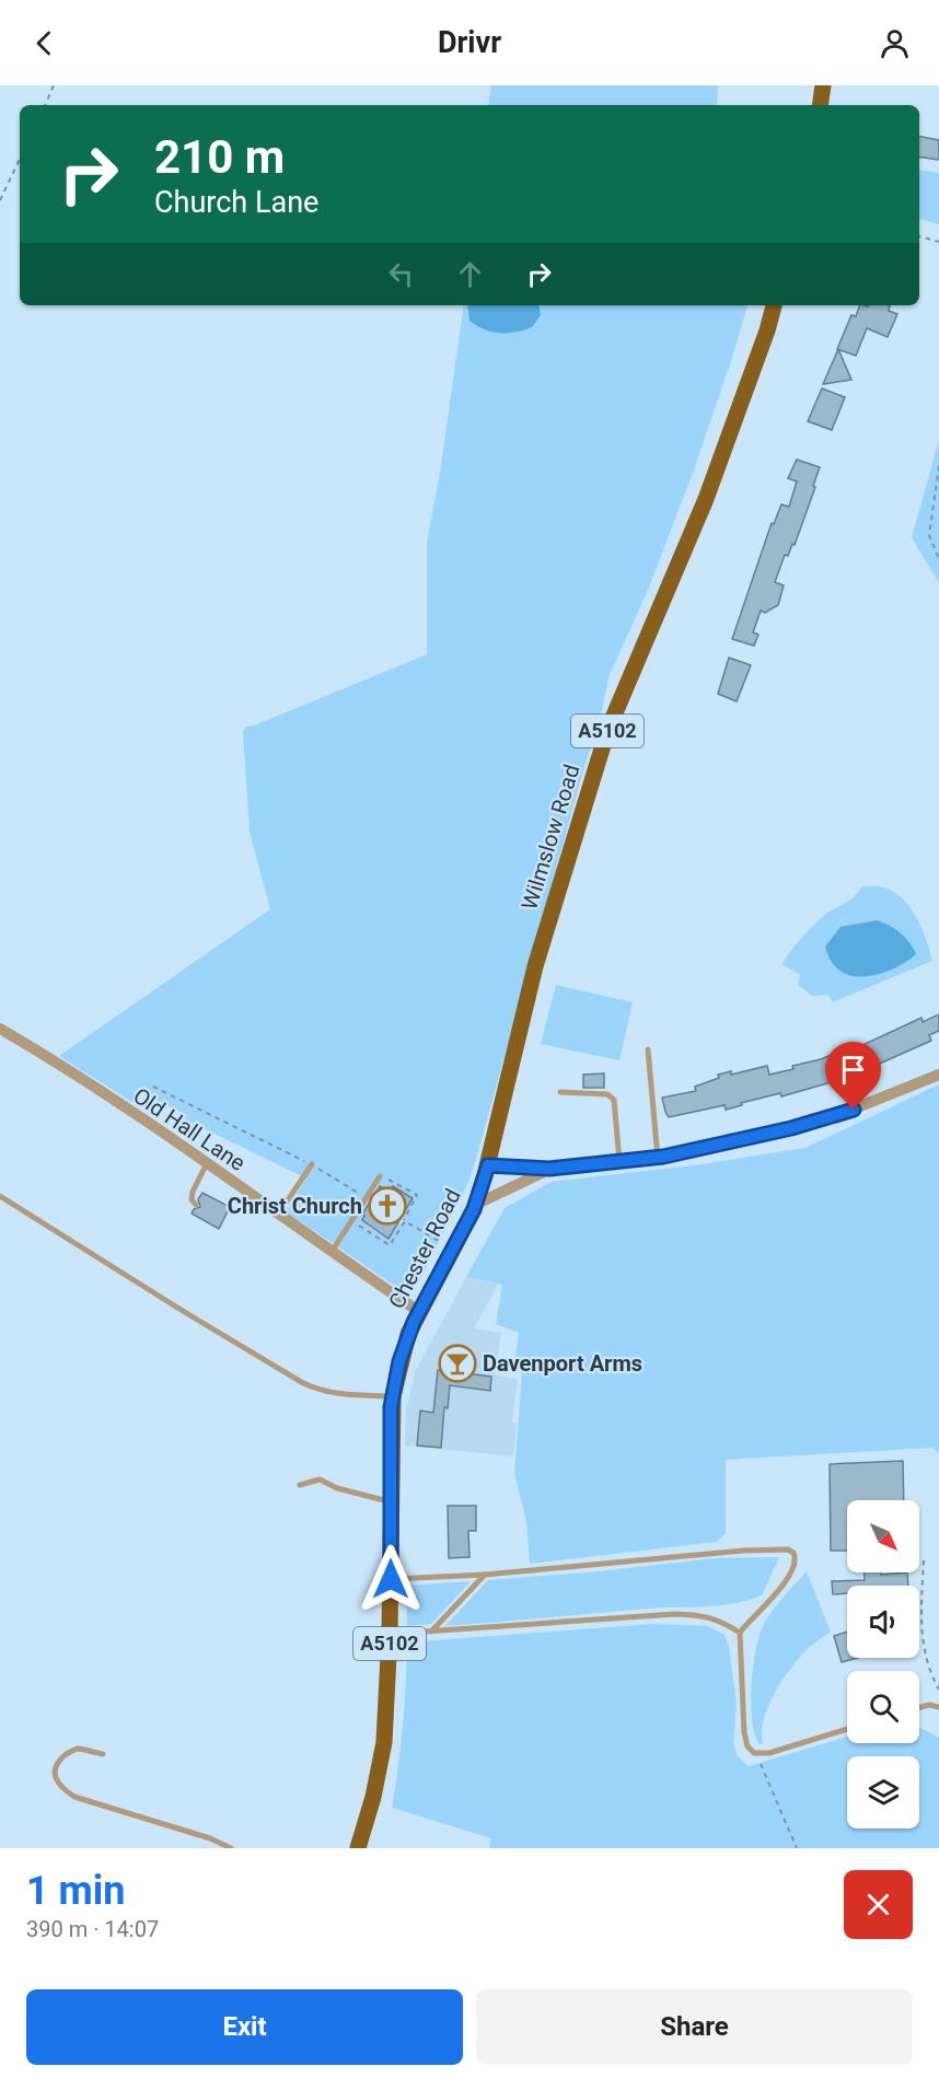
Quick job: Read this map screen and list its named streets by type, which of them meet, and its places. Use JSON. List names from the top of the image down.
{
  "streets": {
    "main road": ["A5102", "Wilmslow Road", "Chester Road"],
    "street": ["Old Hall Lane"]
  },
  "crossings": [
    ["Wilmslow Road", "Chester Road"],
    ["Old Hall Lane", "Chester Road"]
  ],
  "places": {
    "church": ["Christ Church"],
    "bar": ["Davenport Arms"]
  },
  "north": "bottom right",
  "page": {
    "header": "Drivr",
    "turn": ["210 m", "Church Lane"],
    "heading": ["1 min", "390 m · 14:07"],
    "buttons": ["Exit", "Share"]
  }
}
